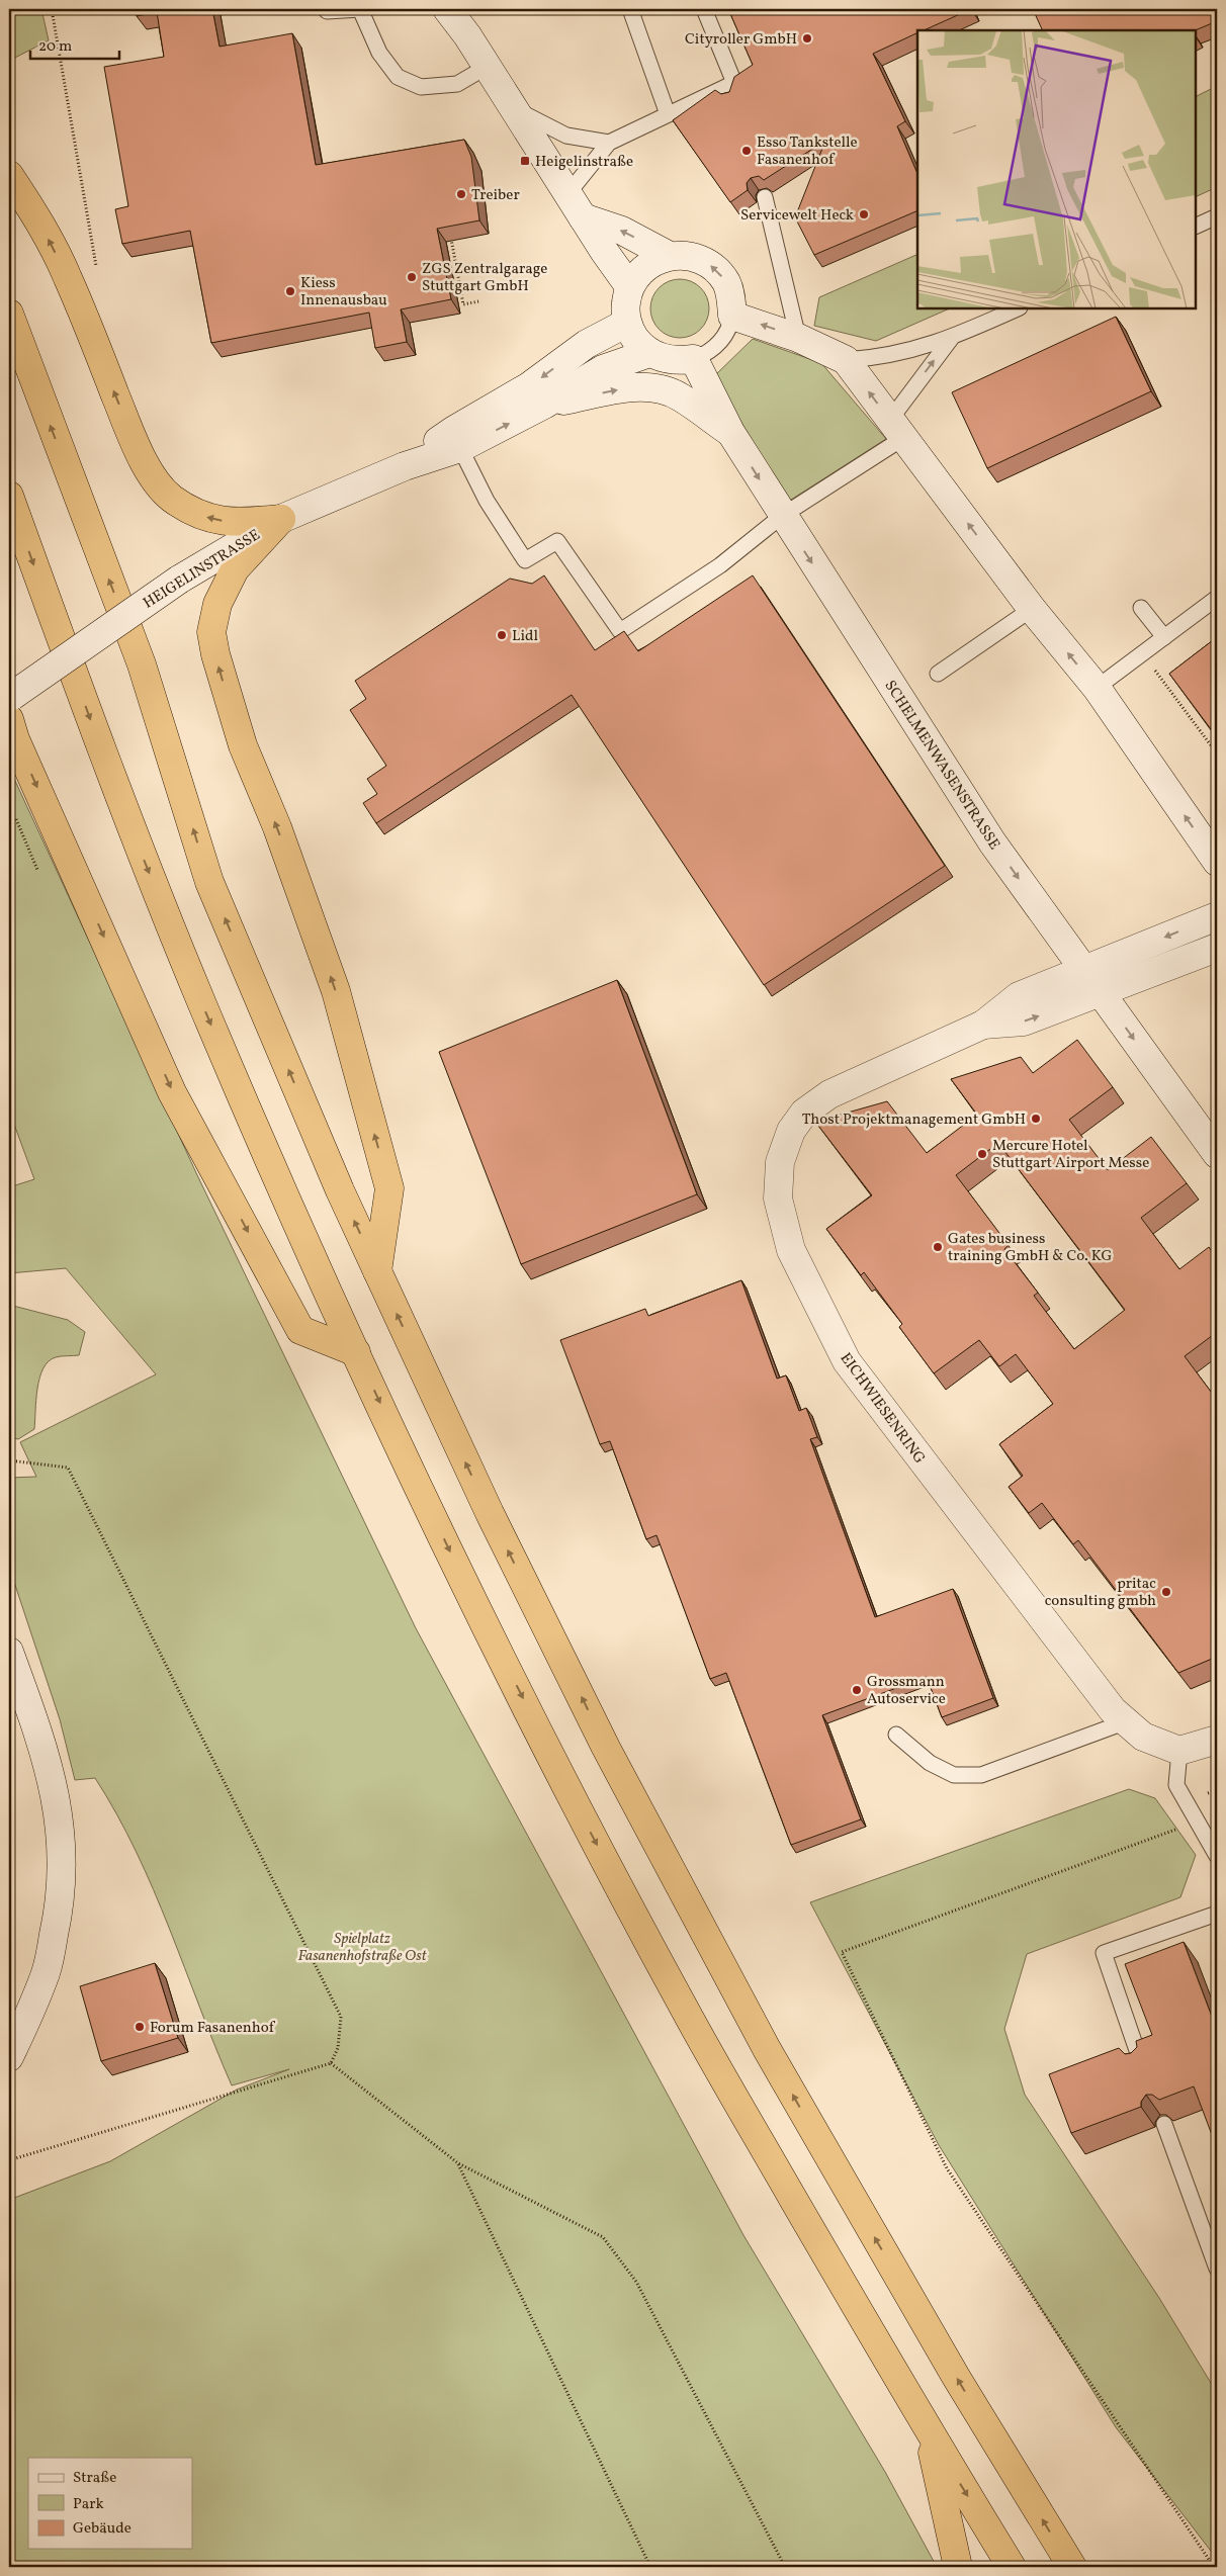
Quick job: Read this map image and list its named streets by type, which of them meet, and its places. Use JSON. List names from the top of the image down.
{
  "streets": {
    "street": ["HEIGELINSTRASSE", "SCHELMENWASENSTRASSE", "EICHWIESENRING"]
  },
  "crossings": [
    ["HEIGELINSTRASSE", "SCHELMENWASENSTRASSE"],
    ["SCHELMENWASENSTRASSE", "EICHWIESENRING"]
  ],
  "parks": ["Spielplatz Fasanenhofstraße Ost"],
  "places": {
    "other": [
      "Cityroller GmbH",
      "Esso Tankstelle Fasanenhof",
      "Treiber",
      "Servicewelt Heck",
      "ZGS Zentralgarage Stuttgart GmbH",
      "Kiess Innenausbau",
      "Lidl",
      "Thost Projektmanagement GmbH",
      "Mercure Hotel Stuttgart Airport Messe",
      "Gates business training GmbH & Co. KG",
      "pritac consulting gmbh",
      "Grossmann Autoservice",
      "Forum Fasanenhof"
    ],
    "transit": ["Heigelinstraße"]
  },
  "legend": ["Straße", "Park", "Gebäude"],
  "scale_bar": "20 m"
}
